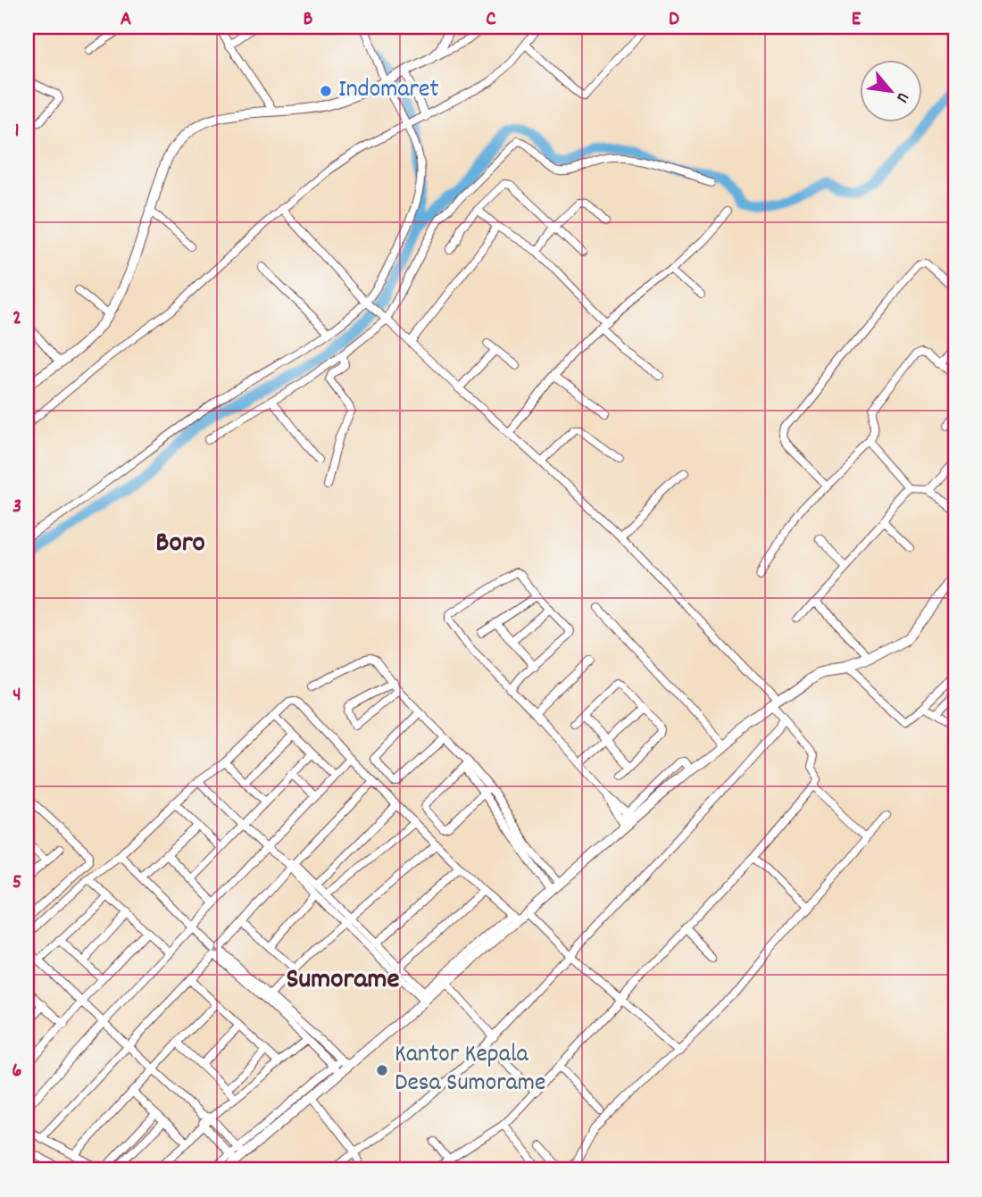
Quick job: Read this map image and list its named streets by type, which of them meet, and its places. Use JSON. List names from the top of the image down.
{
  "districts": ["Boro", "Sumorame"],
  "places": ["Indomaret", "Kantor Kepala Desa Sumorame"],
  "north": "bottom right",
  "grid": {
    "columns": [
      "A",
      "B",
      "C",
      "D",
      "E"
    ],
    "rows": [
      "1",
      "2",
      "3",
      "4",
      "5",
      "6"
    ]
  }
}
